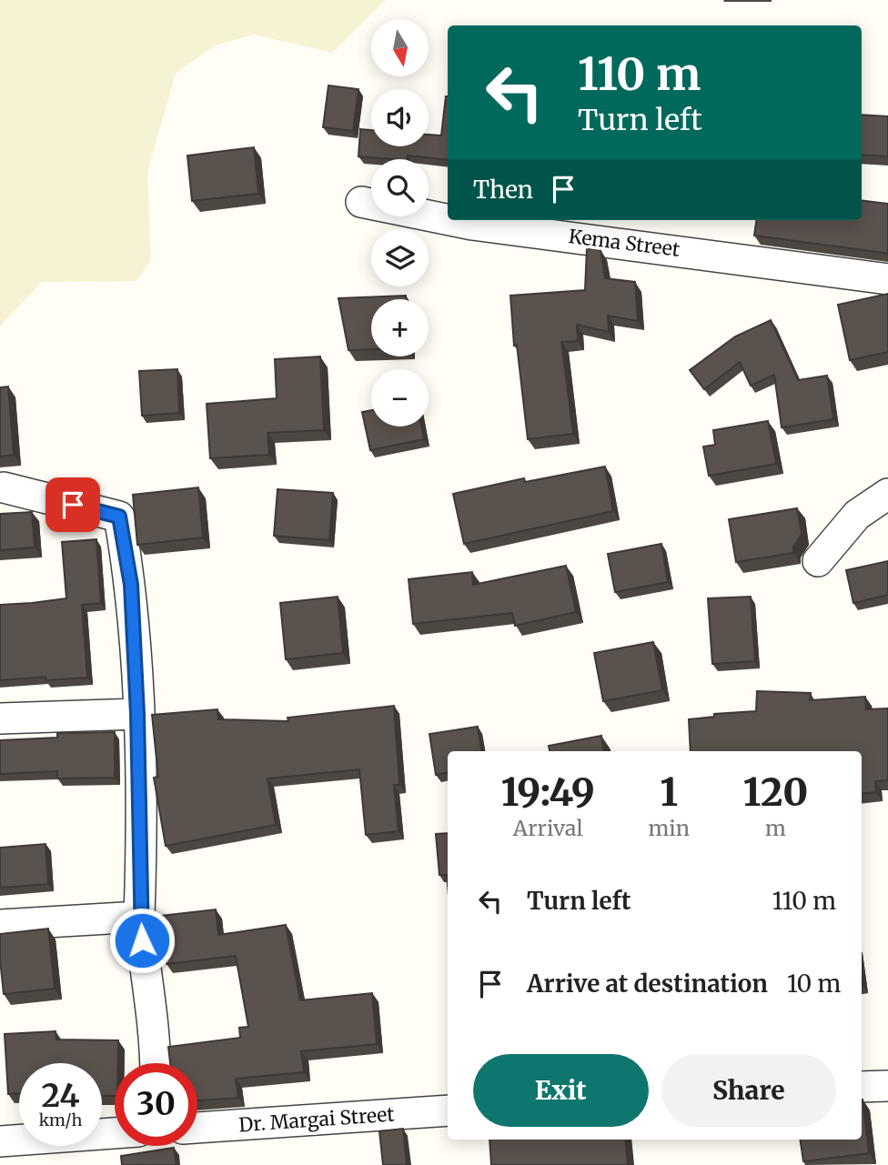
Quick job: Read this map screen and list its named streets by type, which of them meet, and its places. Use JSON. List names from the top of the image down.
{
  "streets": {
    "street": ["Kema Street", "Dr. Margai Street"]
  },
  "north": "bottom",
  "page": {
    "map_buttons": ["+", "−"],
    "turn": ["110 m", "Turn left"],
    "then": "Then",
    "eta": [
      "19:49",
      "Arrival",
      "1",
      "min",
      "120",
      "m"
    ],
    "list": [
      {
        "name": "Turn left",
        "value": "110 m"
      },
      {
        "name": "Arrive at destination",
        "value": "10 m"
      }
    ],
    "buttons": ["Exit", "Share"],
    "speed": "24 km/h",
    "limit": "30"
  }
}
